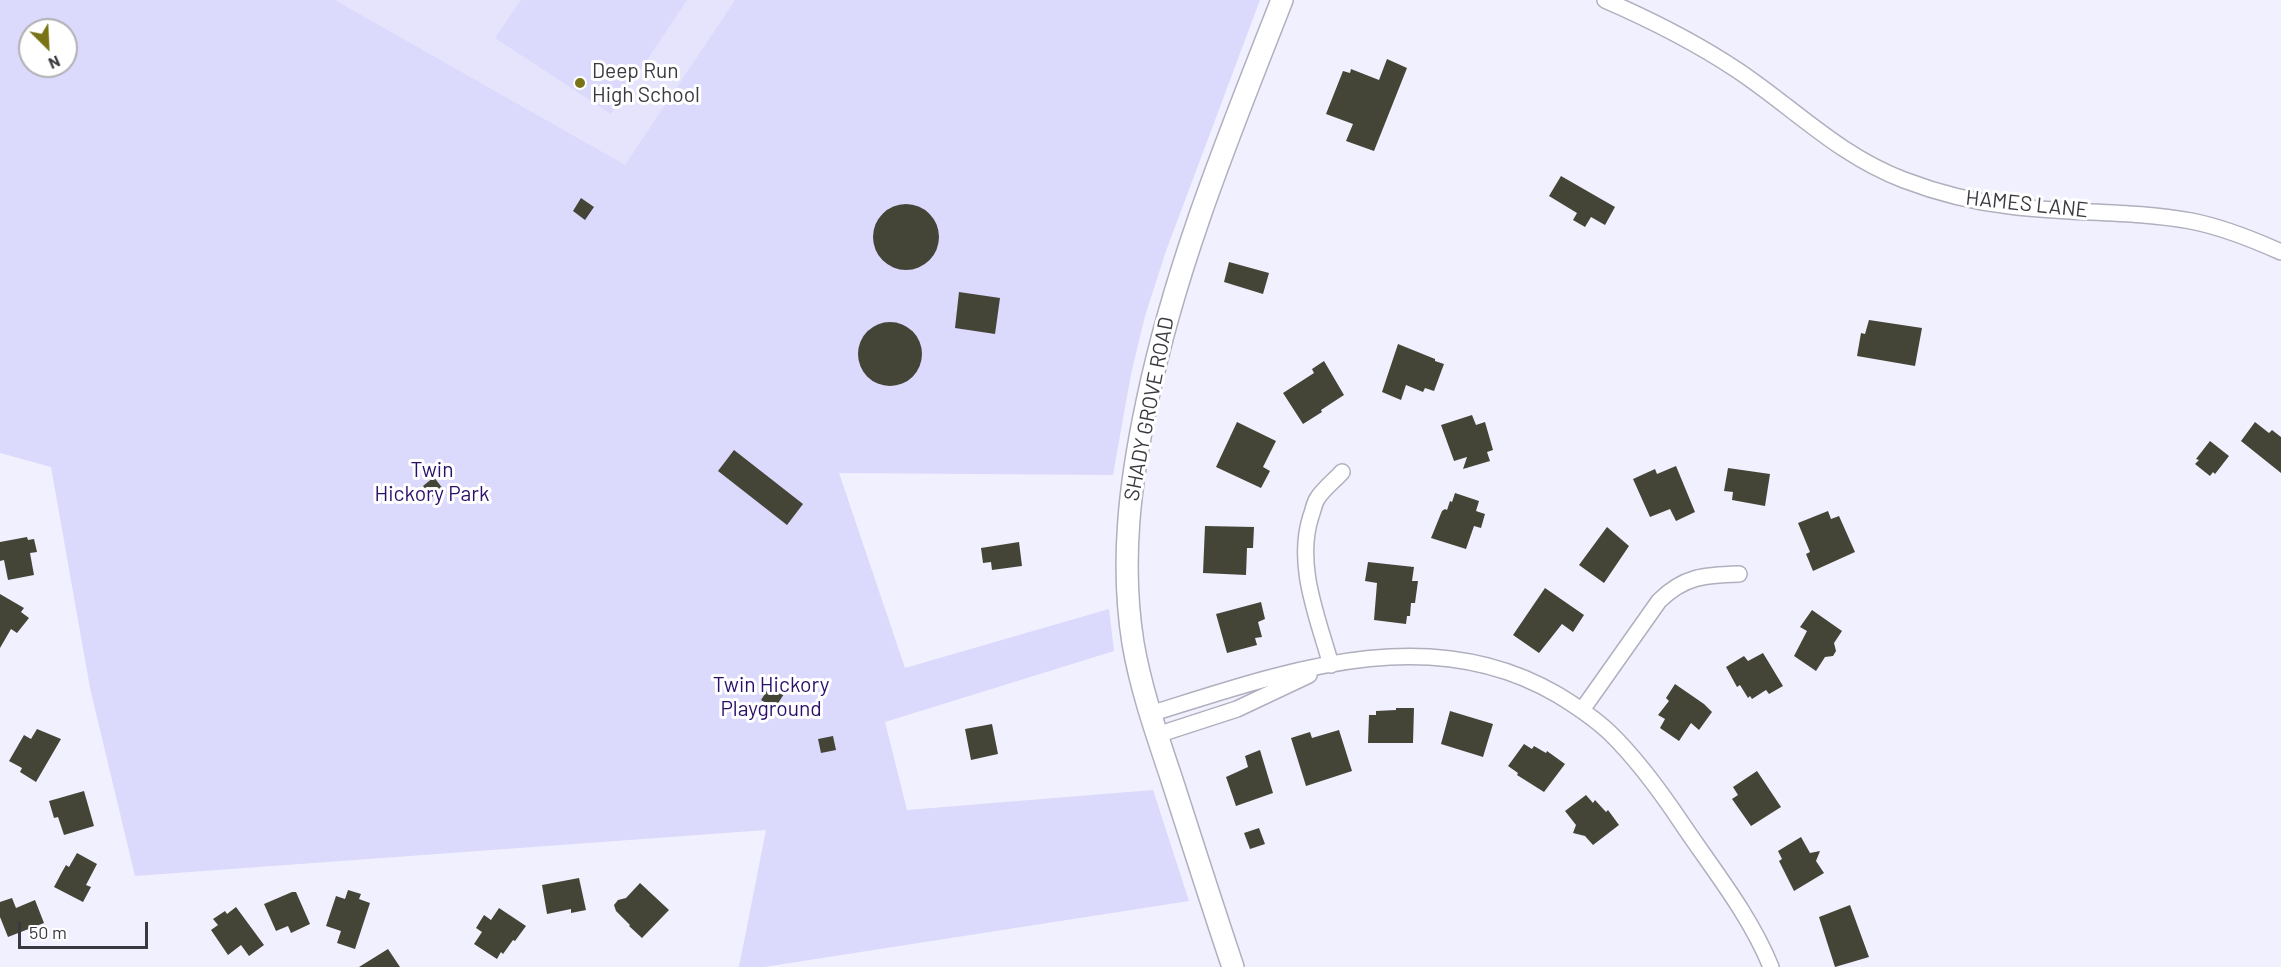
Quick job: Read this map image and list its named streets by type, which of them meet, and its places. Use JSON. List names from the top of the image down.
{
  "streets": {
    "main road": ["SHADY GROVE ROAD"],
    "street": ["HAMES LANE"]
  },
  "parks": ["Twin Hickory Park", "Twin Hickory Playground"],
  "places": ["Deep Run High School"],
  "scale_bar": "50 m",
  "north": "bottom right"
}
